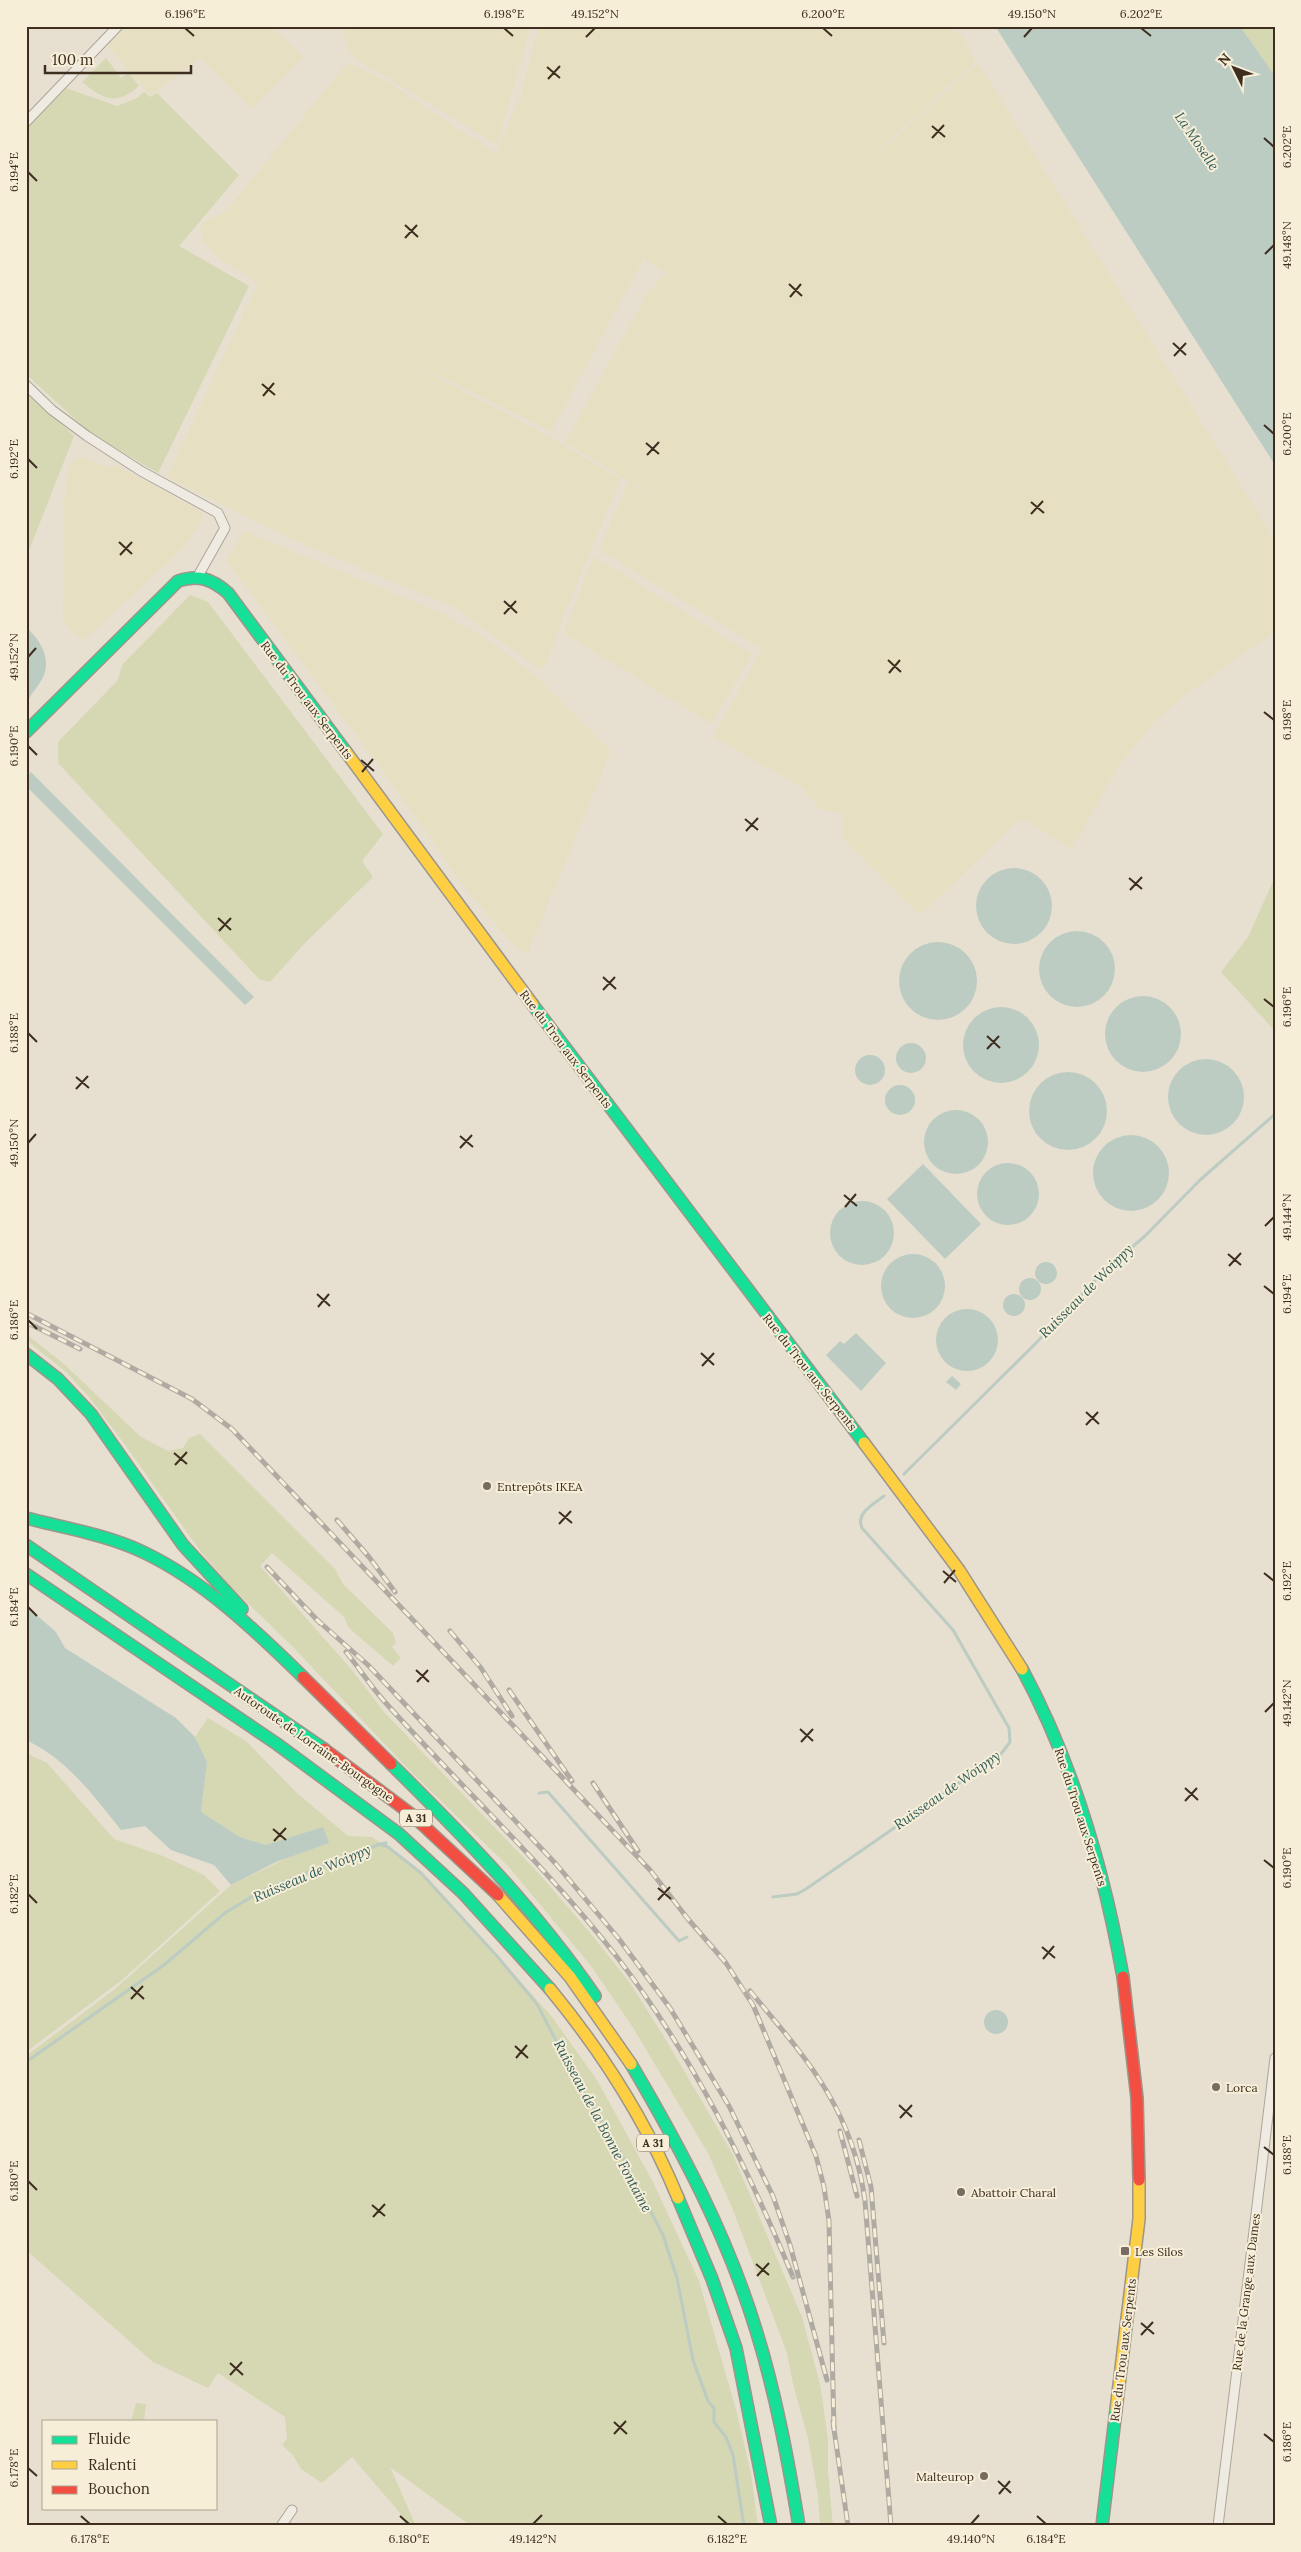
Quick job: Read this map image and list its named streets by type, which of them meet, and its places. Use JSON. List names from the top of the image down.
{
  "streets": {
    "main road": ["Rue du Trou aux Serpents", "Autoroute de Lorraine-Bourgogne", "A 31"],
    "street": ["Rue de la Grange aux Dames"]
  },
  "water": ["La Moselle", "Ruisseau de Woippy", "Ruisseau de la Bonne Fontaine"],
  "places": {
    "other": [
      "Entrepôts IKEA",
      "Lorca",
      "Abattoir Charal",
      "Malteurop"
    ],
    "transit": ["Les Silos"]
  },
  "legend": ["Fluide", "Ralenti", "Bouchon"],
  "scale_bar": "100 m",
  "north": "top left",
  "coordinates": [
    "6.196°E",
    "6.198°E",
    "49.152°N",
    "6.200°E",
    "49.150°N",
    "6.202°E",
    "6.194°E",
    "49.148°N",
    "6.192°E",
    "6.190°E",
    "6.188°E",
    "49.144°N",
    "6.186°E",
    "6.184°E",
    "49.142°N",
    "6.182°E",
    "6.180°E",
    "6.178°E",
    "49.140°N"
  ]
}
